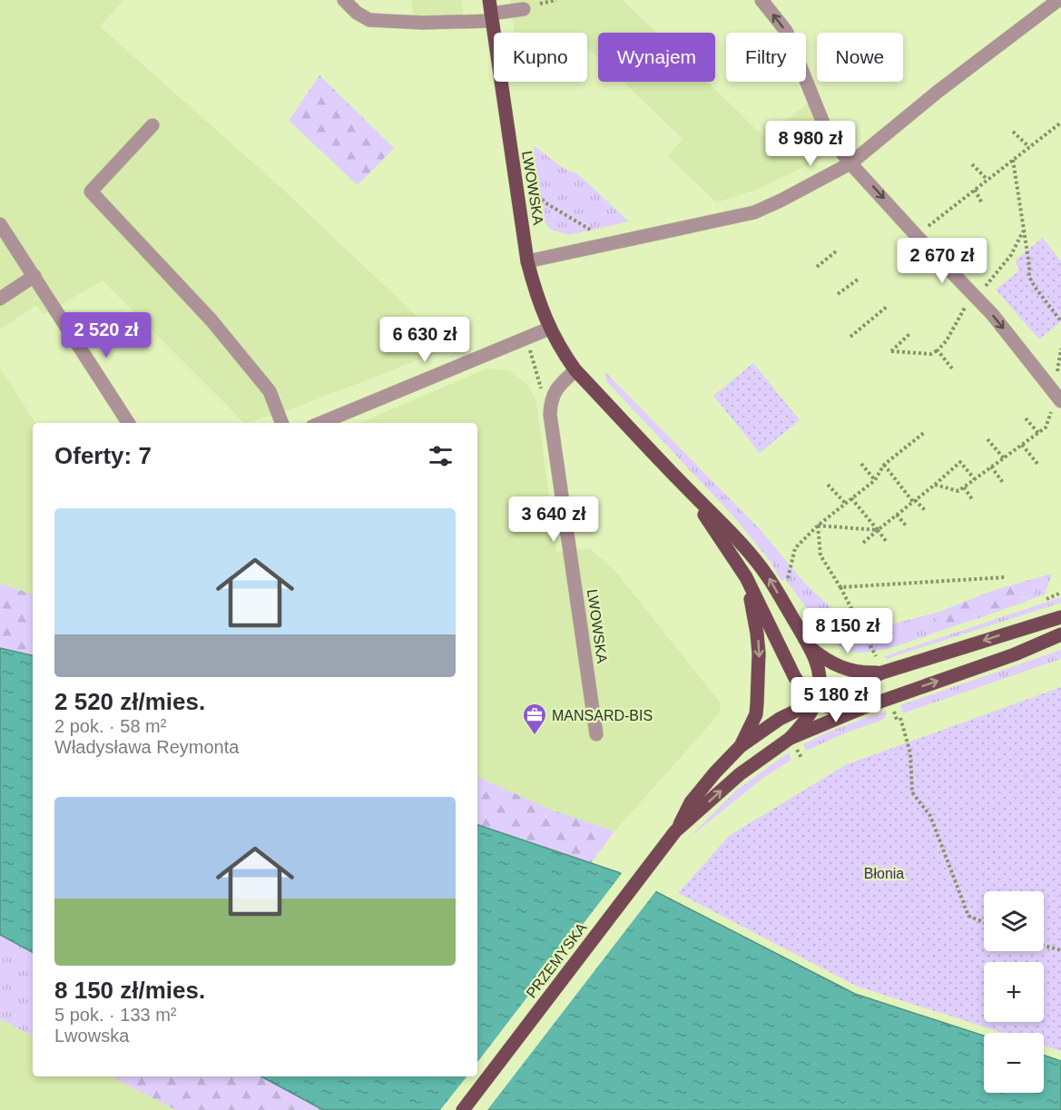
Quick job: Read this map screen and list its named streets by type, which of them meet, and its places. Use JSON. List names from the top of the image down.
{
  "streets": {
    "main road": ["LWOWSKA", "PRZEMYSKA"]
  },
  "crossings": [
    ["LWOWSKA", "PRZEMYSKA"]
  ],
  "parks": ["Błonia"],
  "places": {
    "office": ["MANSARD-BIS"]
  },
  "page": {
    "chip": [
      "Kupno",
      "Wynajem",
      "Filtry",
      "Nowe"
    ],
    "price": [
      "8 980 zł",
      "2 670 zł",
      "2 520 zł",
      "6 630 zł",
      "3 640 zł",
      "8 150 zł",
      "5 180 zł"
    ],
    "heading": "Oferty: 7",
    "list": [
      {
        "name": "2 520 zł/mies.",
        "note": "2 pok. · 58 m² · Władysława Reymonta"
      },
      {
        "name": "8 150 zł/mies.",
        "note": "5 pok. · 133 m² · Lwowska"
      }
    ],
    "map_buttons": ["+", "−"]
  }
}
